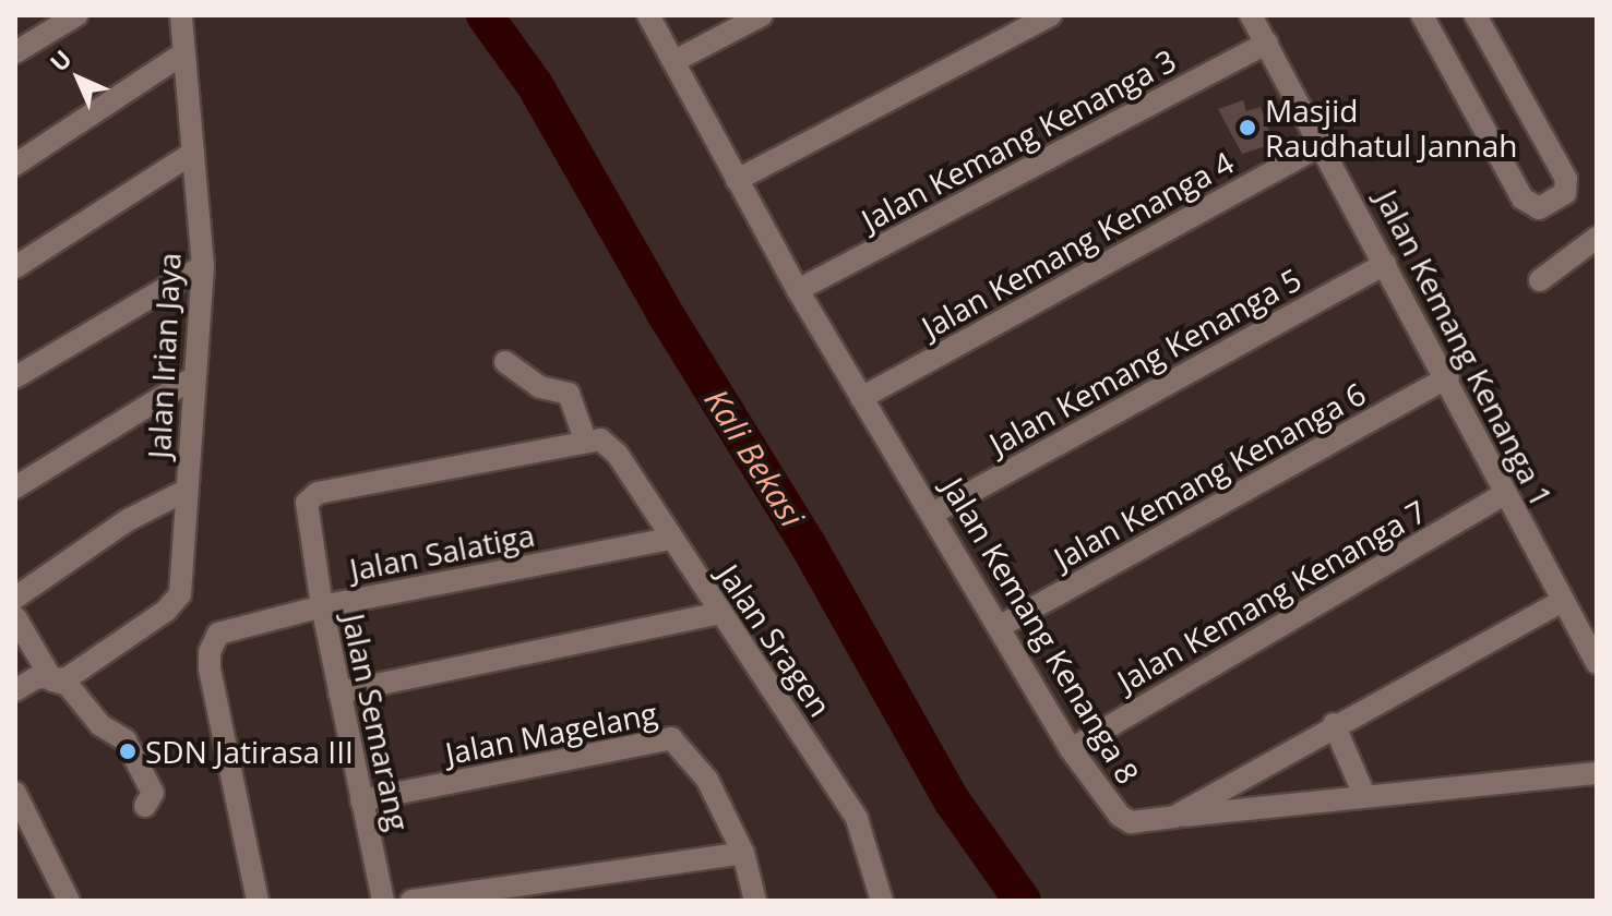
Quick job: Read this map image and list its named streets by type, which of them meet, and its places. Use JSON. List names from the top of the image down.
{
  "streets": {
    "street": [
      "Jalan Kemang Kenanga 3",
      "Jalan Kemang Kenanga 4",
      "Jalan Kemang Kenanga 1",
      "Jalan Irian Jaya",
      "Jalan Kemang Kenanga 5",
      "Jalan Kemang Kenanga 6",
      "Jalan Salatiga",
      "Jalan Kemang Kenanga 7",
      "Jalan Kemang Kenanga 8",
      "Jalan Sragen",
      "Jalan Semarang",
      "Jalan Magelang"
    ]
  },
  "crossings": [
    ["Jalan Kemang Kenanga 3", "Jalan Kemang Kenanga 1"],
    ["Jalan Kemang Kenanga 3", "Jalan Kemang Kenanga 8"],
    ["Jalan Kemang Kenanga 4", "Jalan Kemang Kenanga 1"],
    ["Jalan Kemang Kenanga 4", "Jalan Kemang Kenanga 8"],
    ["Jalan Kemang Kenanga 1", "Jalan Kemang Kenanga 5"],
    ["Jalan Kemang Kenanga 1", "Jalan Kemang Kenanga 6"],
    ["Jalan Kemang Kenanga 1", "Jalan Kemang Kenanga 7"],
    ["Jalan Kemang Kenanga 1", "Jalan Kemang Kenanga 8"],
    ["Jalan Kemang Kenanga 5", "Jalan Kemang Kenanga 8"],
    ["Jalan Kemang Kenanga 6", "Jalan Kemang Kenanga 8"],
    ["Jalan Salatiga", "Jalan Sragen"],
    ["Jalan Salatiga", "Jalan Semarang"],
    ["Jalan Kemang Kenanga 7", "Jalan Kemang Kenanga 8"],
    ["Jalan Sragen", "Jalan Semarang"],
    ["Jalan Semarang", "Jalan Magelang"]
  ],
  "water": ["Kali Bekasi"],
  "places": ["Masjid Raudhatul Jannah", "SDN Jatirasa III"],
  "north": "top left"
}
